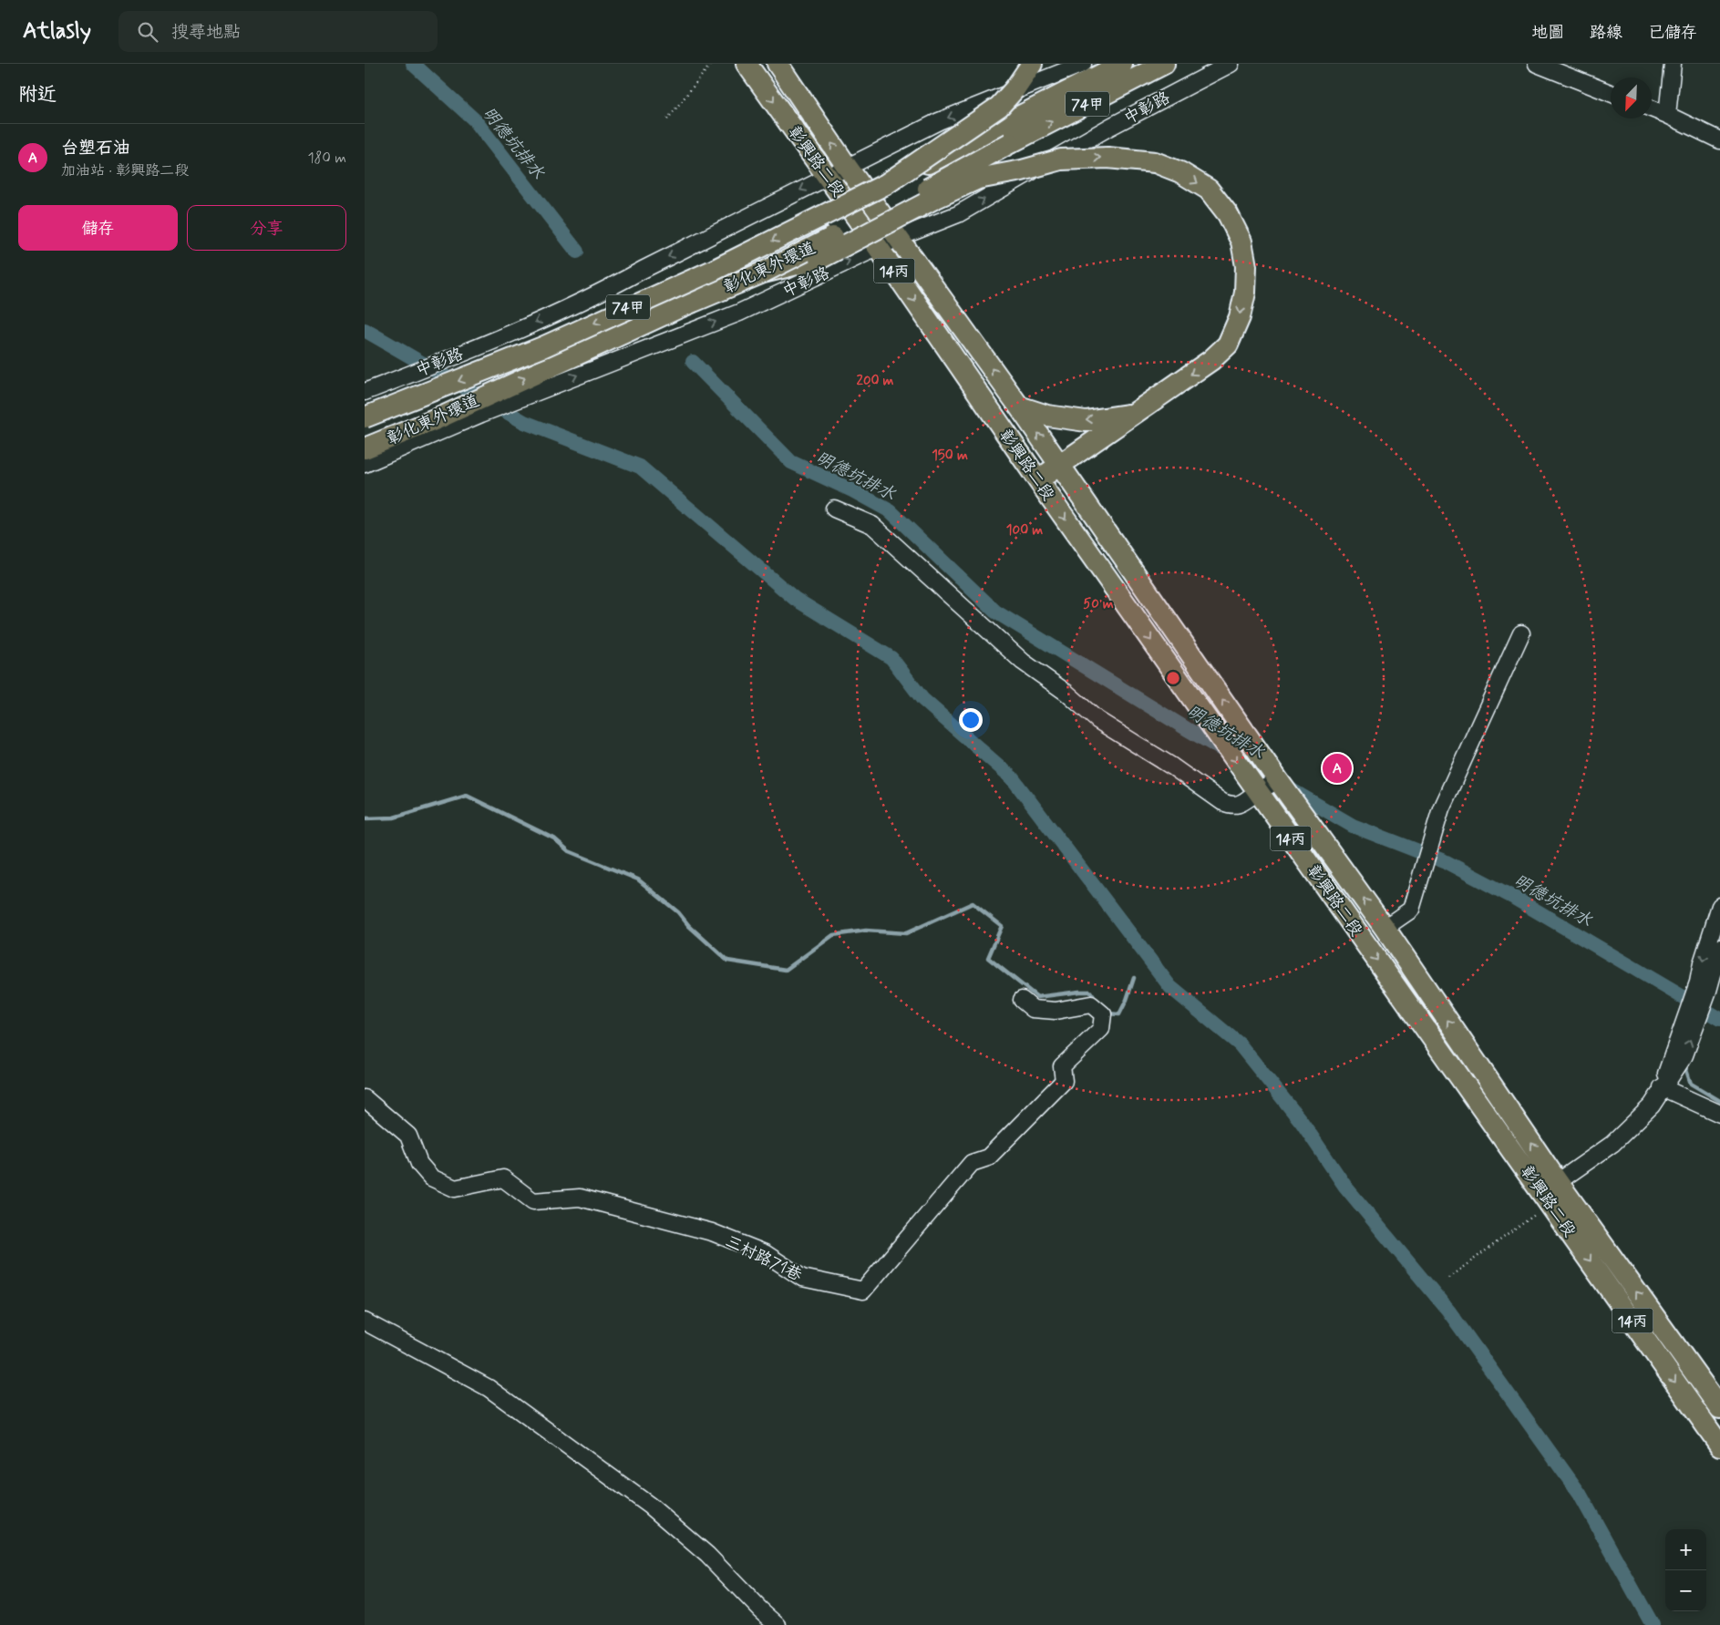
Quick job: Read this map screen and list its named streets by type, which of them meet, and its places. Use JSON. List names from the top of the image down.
{
  "streets": {
    "main road": [
      "74甲",
      "彰興路二段",
      "彰化東外環道",
      "14丙"
    ],
    "street": ["中彰路", "三村路71巷"]
  },
  "crossings": [
    ["中彰路", "彰興路二段"]
  ],
  "water": ["明德坑排水"],
  "north": "bottom left",
  "page": {
    "header": "Atlasly",
    "search": "搜尋地點",
    "nav": ["地圖", "路線", "已儲存"],
    "heading": "附近",
    "list": [
      {
        "mark": "A",
        "name": "台塑石油",
        "note": "加油站 · 彰興路二段",
        "value": "180 m"
      }
    ],
    "buttons": ["儲存", "分享"],
    "pins": "A",
    "map_buttons": ["+", "−"]
  },
  "rings": [
    "200 m",
    "150 m",
    "100 m",
    "50 m"
  ]
}
